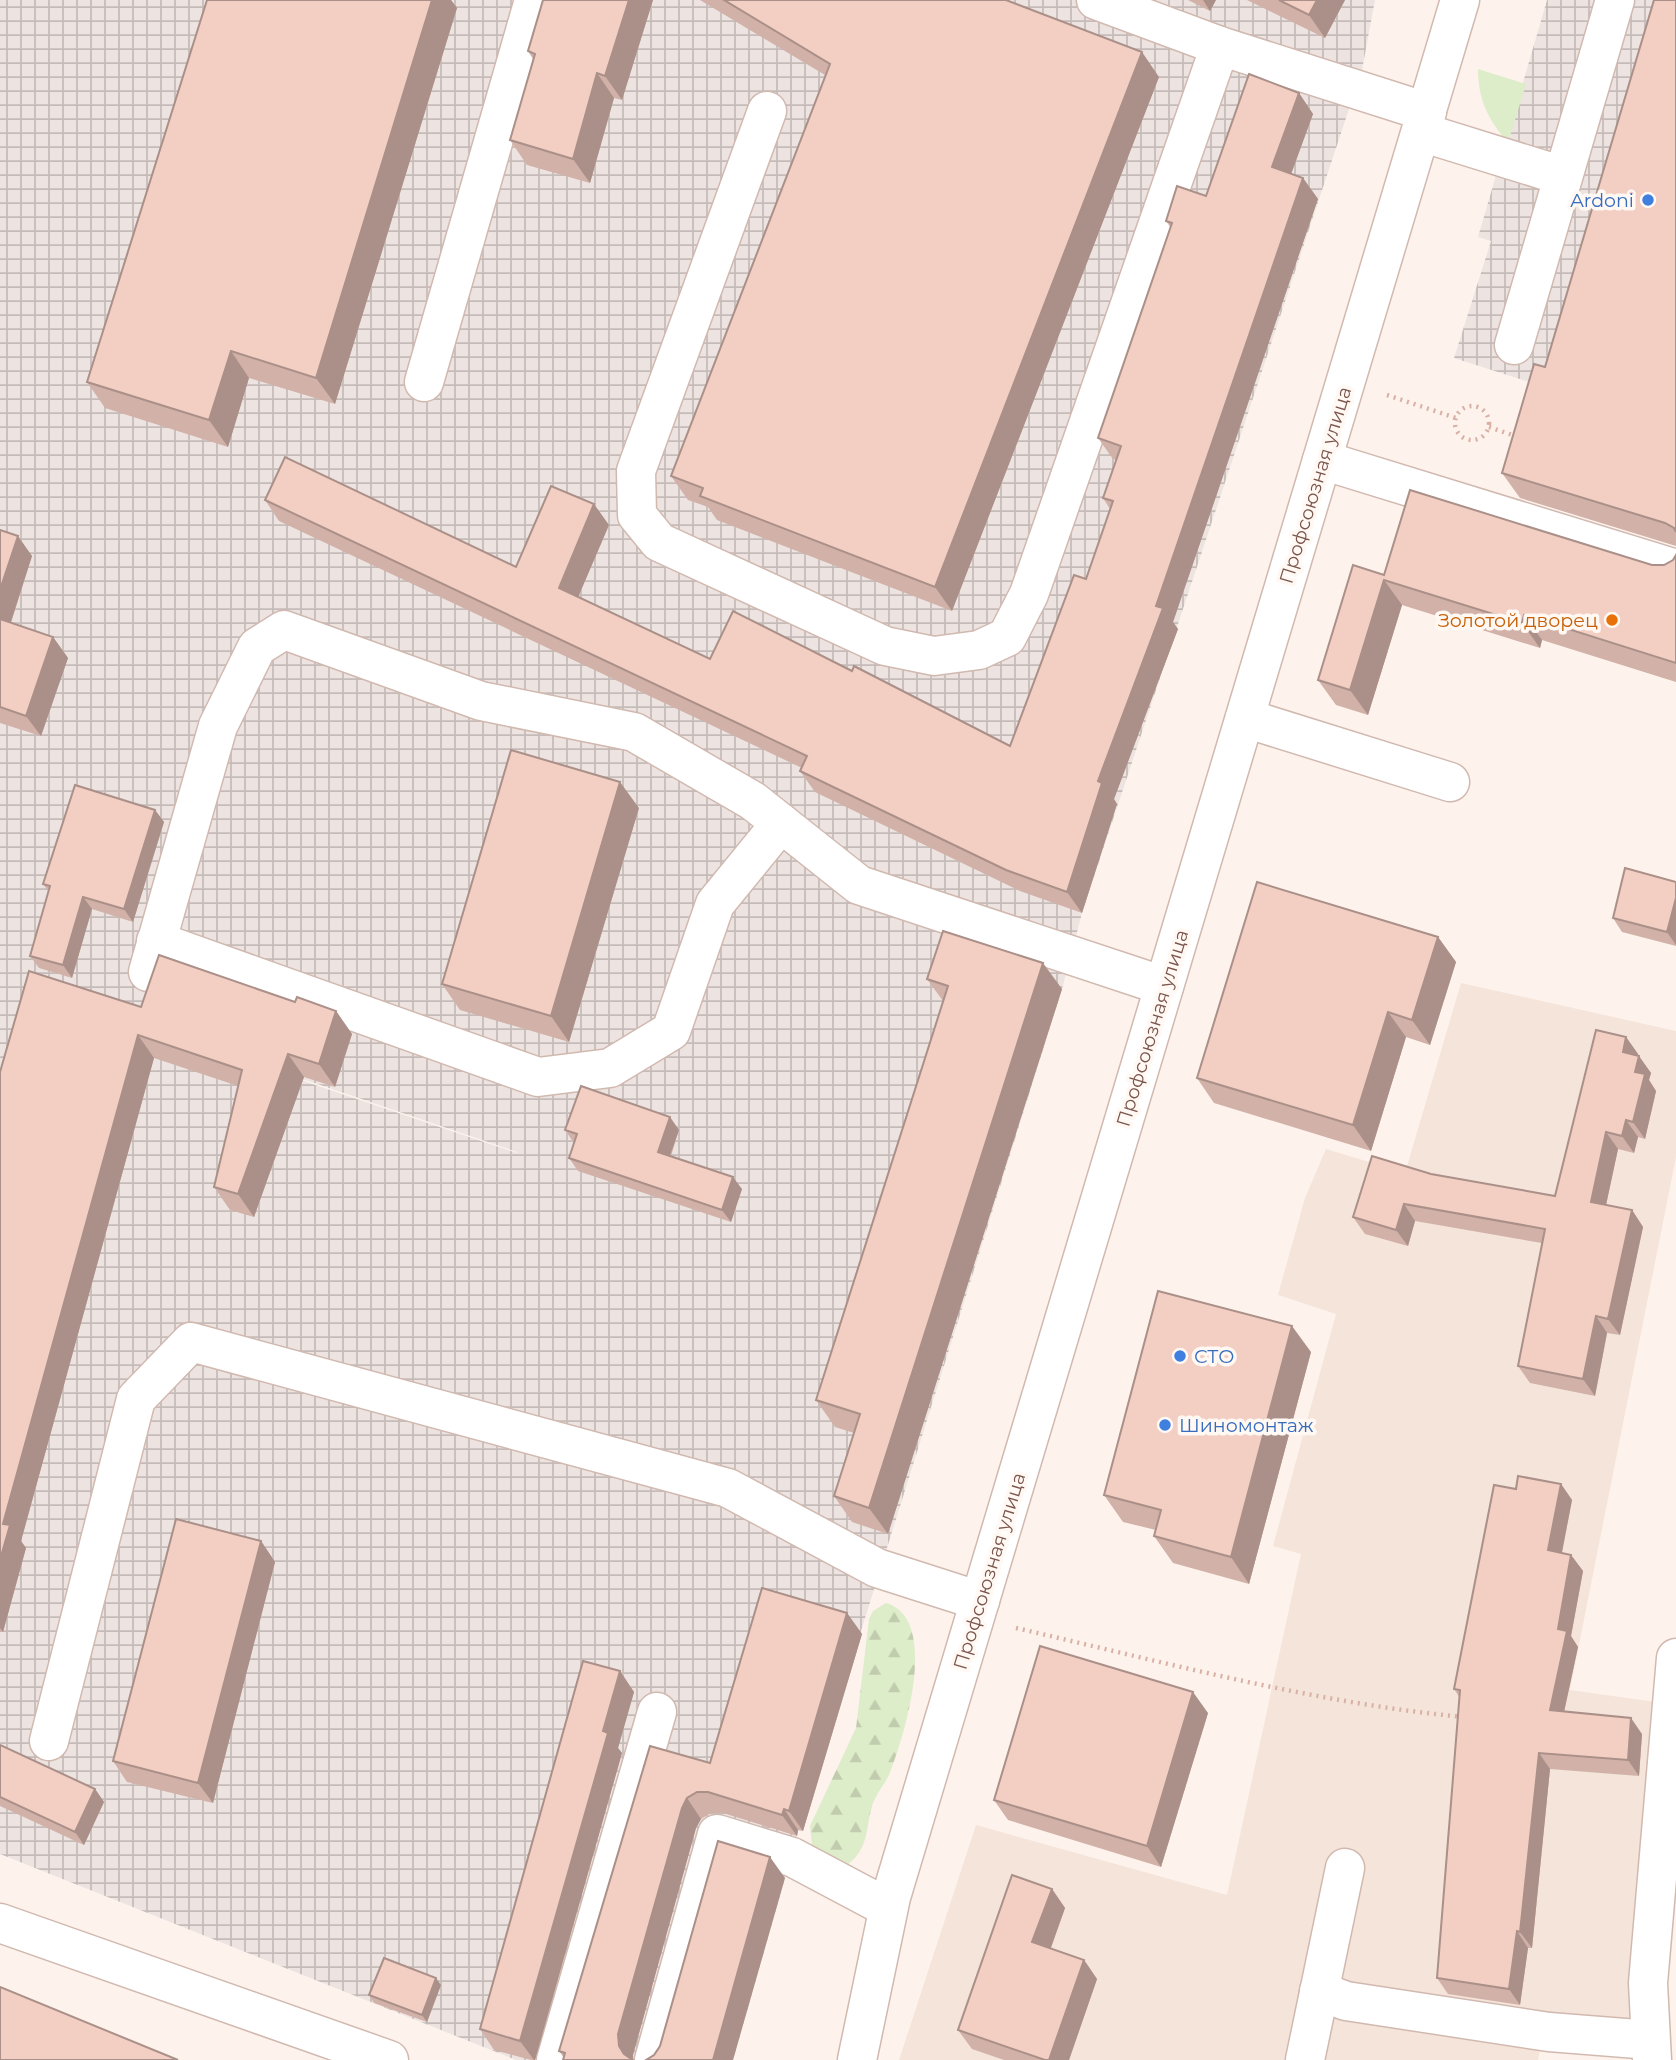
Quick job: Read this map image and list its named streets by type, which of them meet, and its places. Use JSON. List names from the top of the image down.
{
  "streets": {
    "street": ["Профсоюзная улица"]
  },
  "places": [
    "Ardoni",
    "Золотой дворец",
    "СТО",
    "Шиномонтаж"
  ]
}
